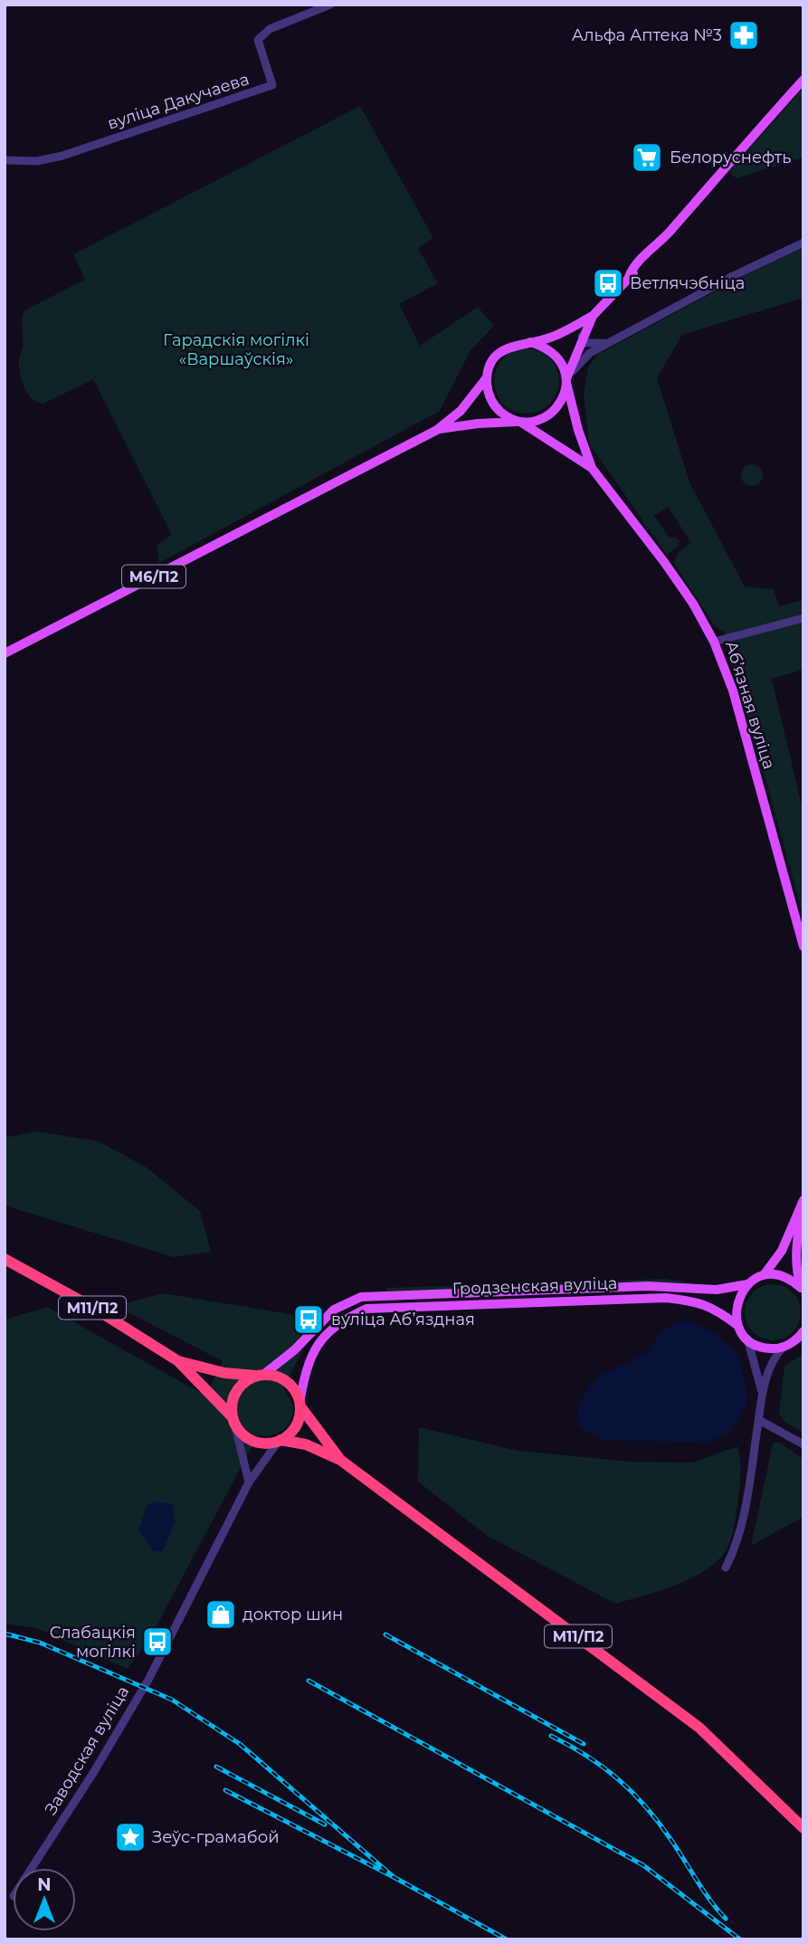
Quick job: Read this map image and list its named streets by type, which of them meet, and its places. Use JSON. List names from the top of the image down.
{
  "streets": {
    "highway": ["М11/П2"],
    "main road": ["М6/П2", "Абʼязная вуліца", "Гродзенская вуліца"],
    "street": ["вуліца Дакучаева", "Заводская вуліца"]
  },
  "crossings": [
    ["М6/П2", "Абʼязная вуліца"],
    ["Гродзенская вуліца", "М11/П2"],
    ["Гродзенская вуліца", "Заводская вуліца"],
    ["М11/П2", "Заводская вуліца"]
  ],
  "parks": ["Гарадскія могілкі «Варшаўскія»"],
  "places": {
    "pharmacy": ["Альфа Аптека №3"],
    "supermarket": ["Белоруснефть"],
    "bus stop": ["Ветлячэбніца", "вуліца Абʼяздная", "Слабацкія могілкі"],
    "shop": ["доктор шин"],
    "place": ["Зеўс-грамабой"]
  },
  "north": "top"
}
